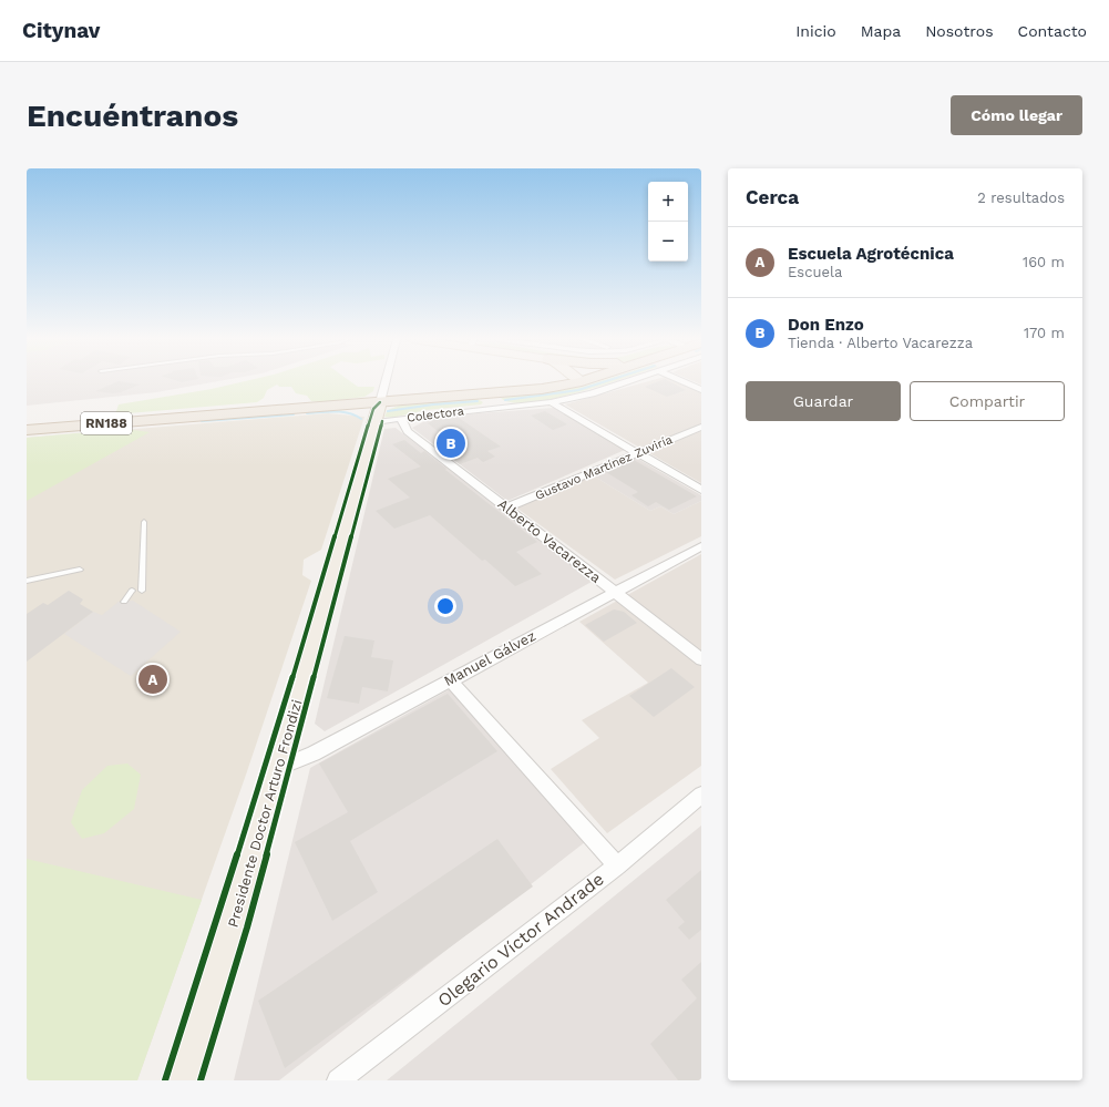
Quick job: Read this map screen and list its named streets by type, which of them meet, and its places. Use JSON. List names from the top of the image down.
{
  "streets": {
    "highway": ["RN188"],
    "main road": ["Presidente Doctor Arturo Frondizi"],
    "street": [
      "Colectora",
      "Gustavo Martínez Zuviría",
      "Alberto Vacarezza",
      "Manuel Gálvez",
      "Olegario Víctor Andrade"
    ]
  },
  "crossings": [
    ["Colectora", "RN188"],
    ["Colectora", "Alberto Vacarezza"],
    ["Colectora", "Presidente Doctor Arturo Frondizi"],
    ["RN188", "Presidente Doctor Arturo Frondizi"],
    ["Gustavo Martínez Zuviría", "Alberto Vacarezza"],
    ["Alberto Vacarezza", "Manuel Gálvez"],
    ["Manuel Gálvez", "Presidente Doctor Arturo Frondizi"]
  ],
  "page": {
    "header": "Citynav",
    "nav": [
      "Inicio",
      "Mapa",
      "Nosotros",
      "Contacto"
    ],
    "buttons": [
      "Cómo llegar",
      ["Guardar", "Compartir"]
    ],
    "title": "Encuéntranos",
    "heading": ["Cerca", "2 resultados"],
    "map_buttons": ["+", "−"],
    "list": [
      {
        "mark": "A",
        "name": "Escuela Agrotécnica",
        "note": "Escuela",
        "value": "160 m"
      },
      {
        "mark": "B",
        "name": "Don Enzo",
        "note": "Tienda · Alberto Vacarezza",
        "value": "170 m"
      }
    ],
    "pins": ["B", "A"]
  }
}
